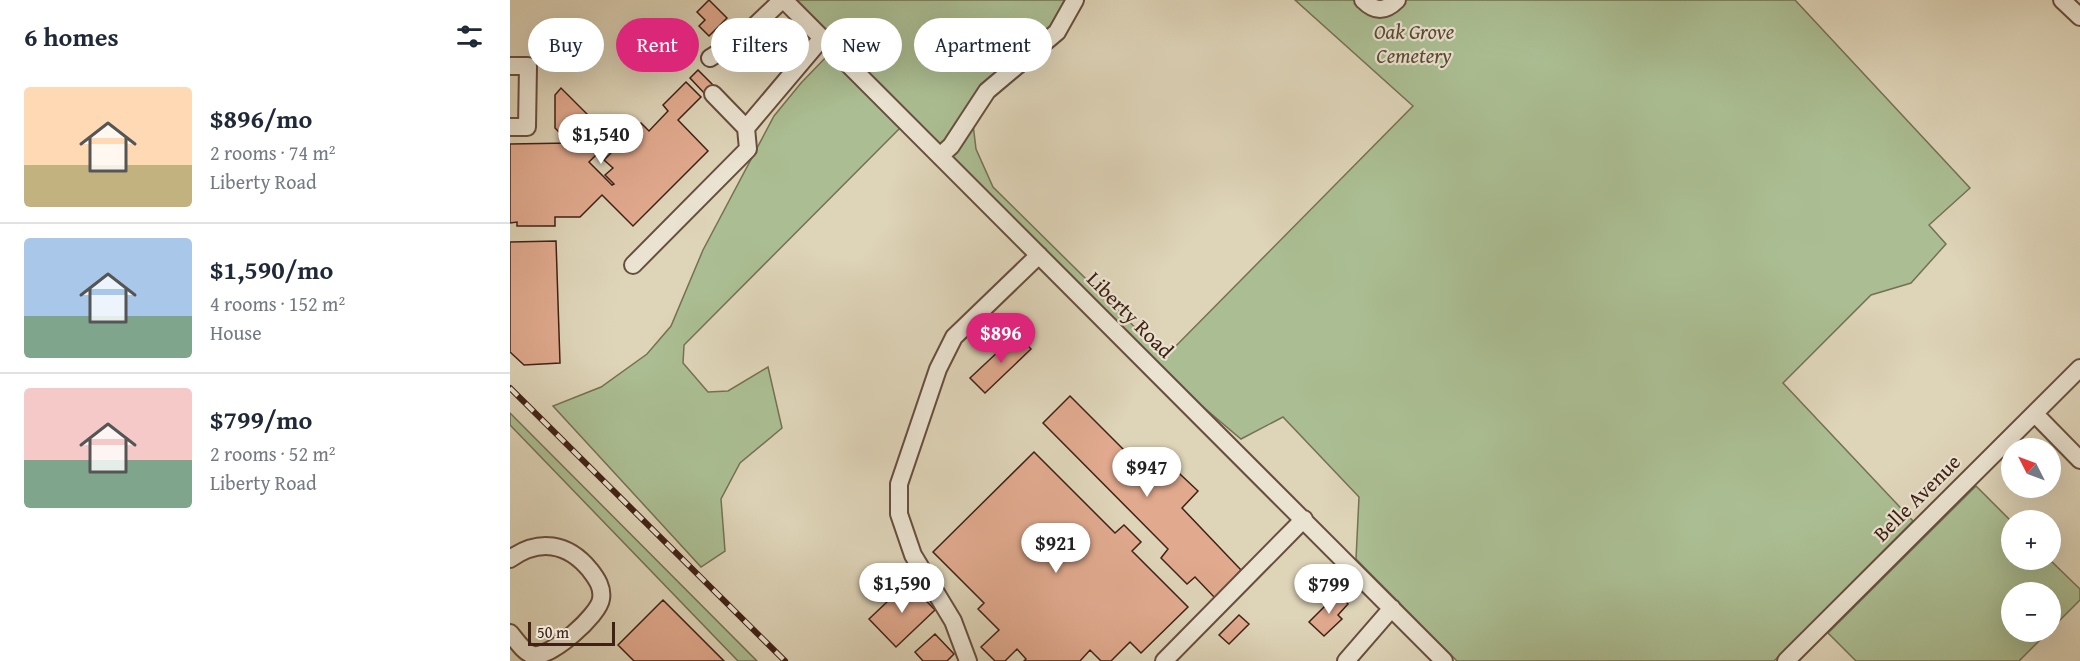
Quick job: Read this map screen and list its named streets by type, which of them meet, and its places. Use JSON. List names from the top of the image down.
{
  "streets": {
    "street": ["Liberty Road", "Belle Avenue"]
  },
  "parks": ["Oak Grove Cemetery"],
  "scale_bar": "50 m",
  "north": "top left",
  "page": {
    "heading": "6 homes",
    "chip": [
      "Buy",
      "Rent",
      "Filters",
      "New",
      "Apartment"
    ],
    "list": [
      {
        "name": "$896/mo",
        "note": "2 rooms · 74 m² · Liberty Road"
      },
      {
        "name": "$1,590/mo",
        "note": "4 rooms · 152 m² · House"
      },
      {
        "name": "$799/mo",
        "note": "2 rooms · 52 m² · Liberty Road"
      }
    ],
    "price": [
      "$1,540",
      "$896",
      "$947",
      "$921",
      "$1,590",
      "$799"
    ],
    "map_buttons": ["+", "−"],
    "scale": "50 m"
  }
}
